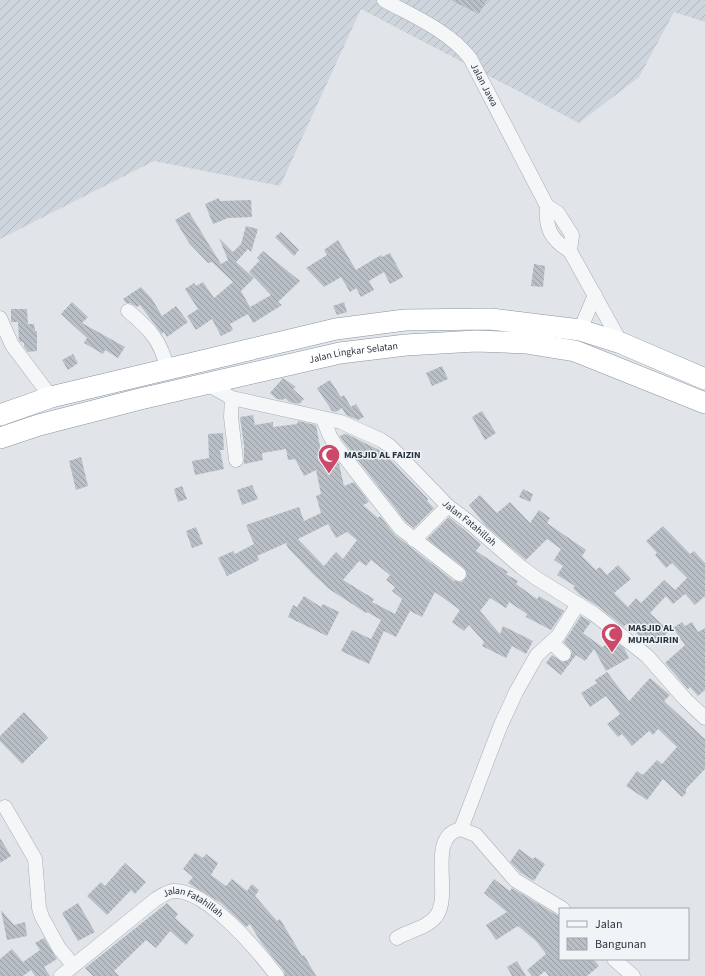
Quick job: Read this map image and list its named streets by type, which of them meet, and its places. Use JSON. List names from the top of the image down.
{
  "streets": {
    "highway": ["Jalan Lingkar Selatan"],
    "street": ["Jalan Jawa", "Jalan Fatahillah"]
  },
  "crossings": [
    ["Jalan Jawa", "Jalan Lingkar Selatan"],
    ["Jalan Lingkar Selatan", "Jalan Fatahillah"]
  ],
  "places": {
    "mosque": ["MASJID AL FAIZIN", "MASJID AL MUHAJIRIN"]
  },
  "legend": ["Jalan", "Bangunan"]
}
